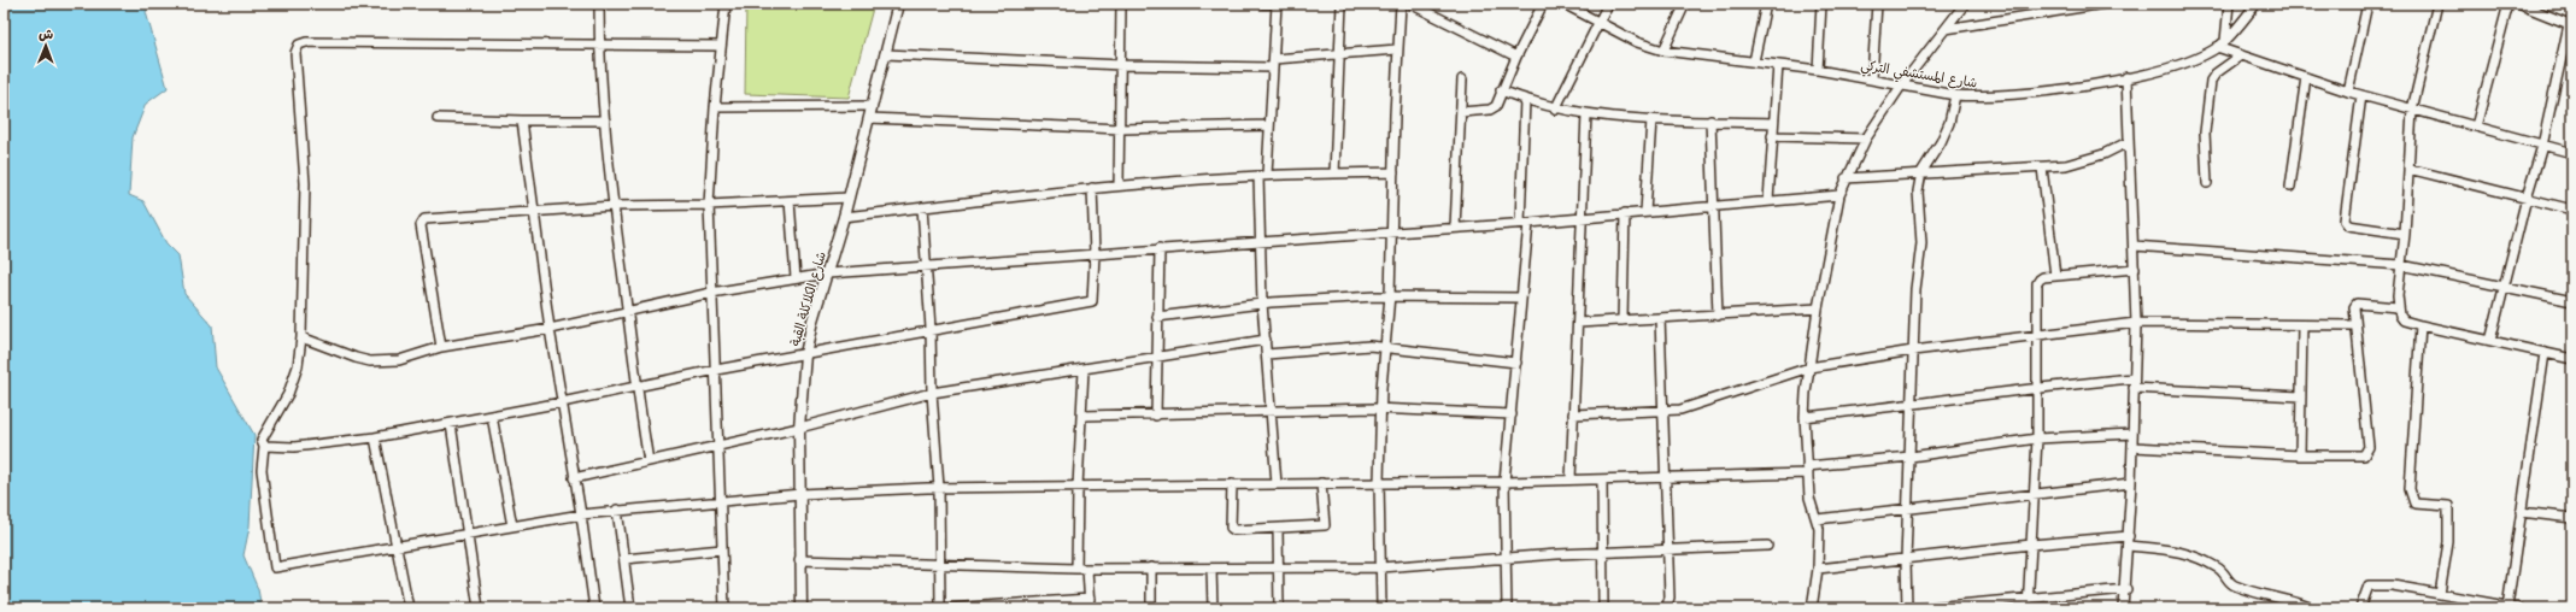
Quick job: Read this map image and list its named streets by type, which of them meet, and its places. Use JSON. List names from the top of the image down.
{
  "streets": {
    "street": ["شارع المستشفي التركي", "شارع الكلاكلة القبة"]
  },
  "north": "top"
}
